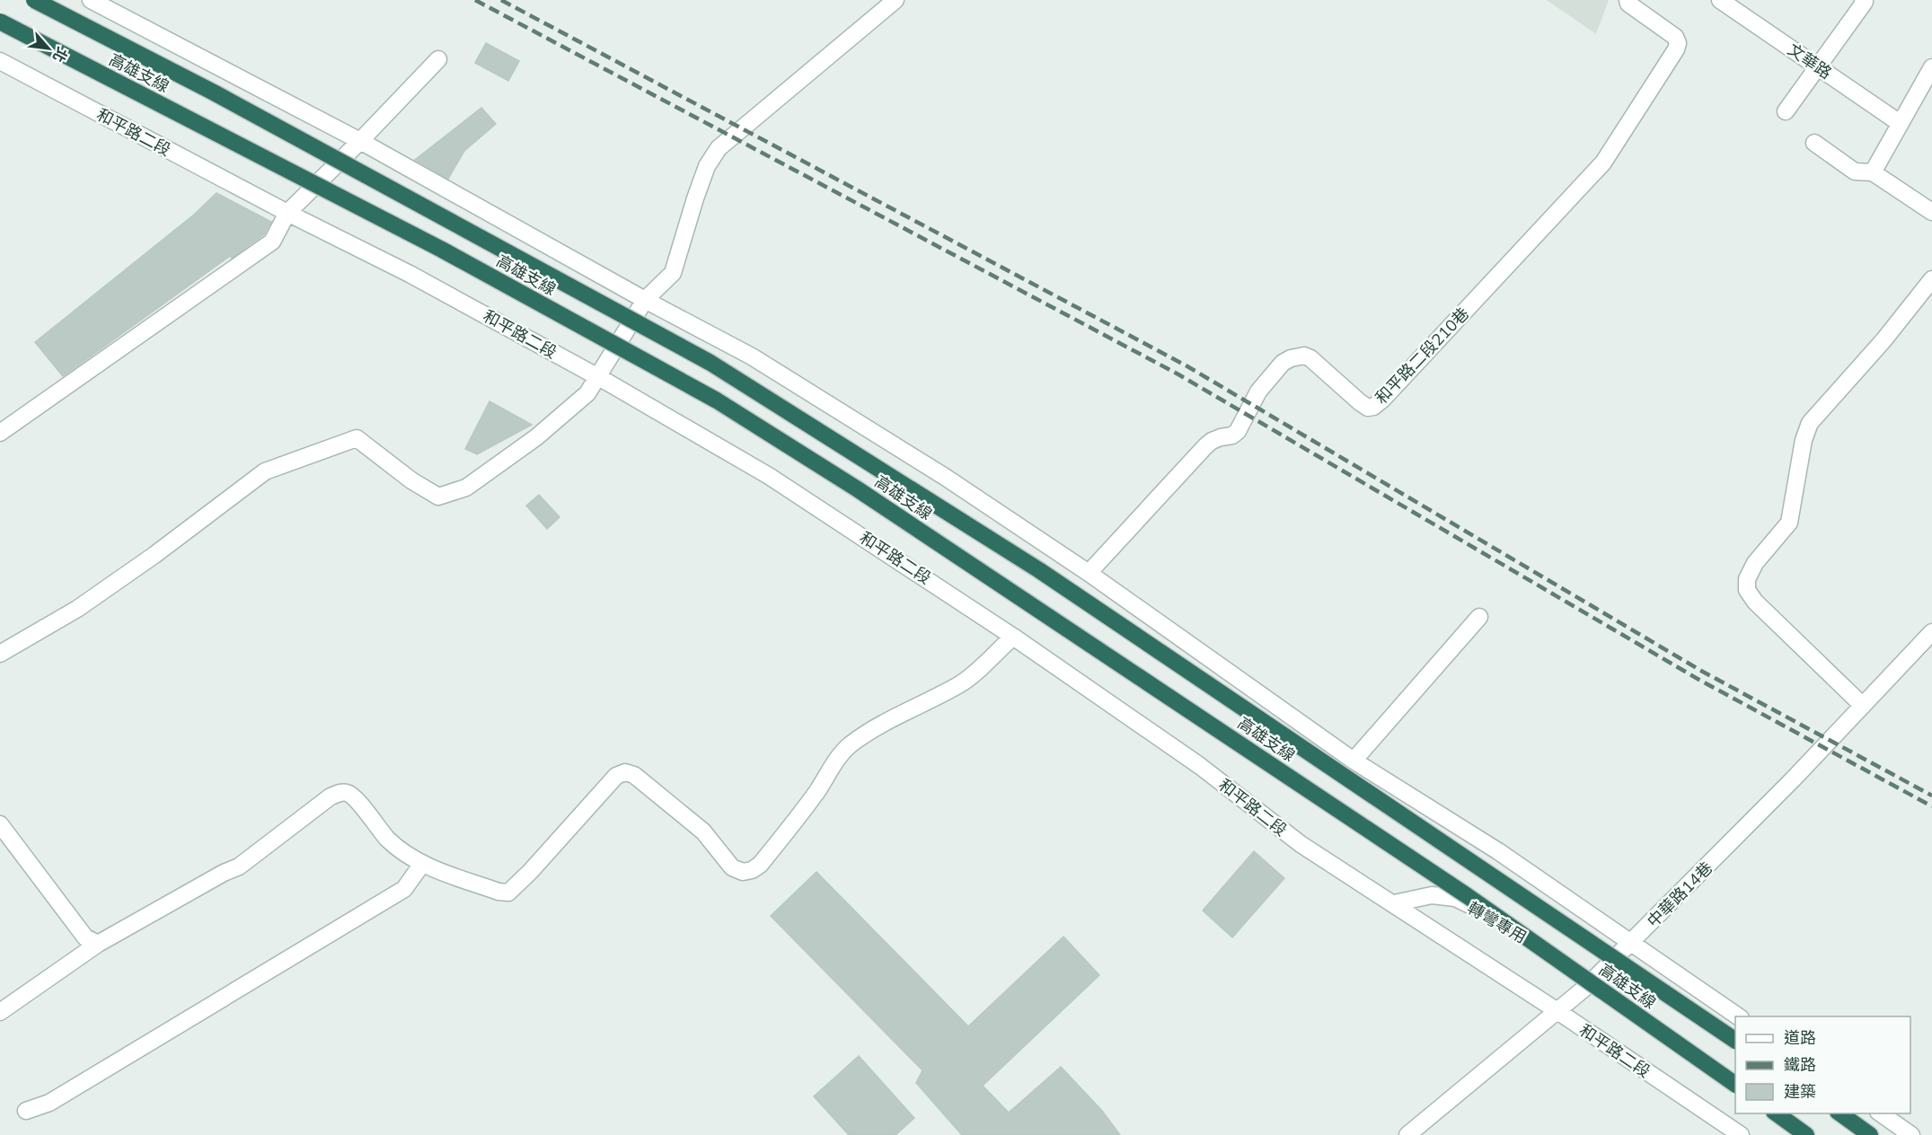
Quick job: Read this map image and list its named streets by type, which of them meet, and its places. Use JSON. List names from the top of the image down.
{
  "streets": {
    "highway": ["高雄支線"],
    "street": [
      "文華路",
      "和平路二段",
      "和平路二段210巷",
      "中華路14巷",
      "轉彎專用"
    ]
  },
  "crossings": [
    ["和平路二段", "中華路14巷"],
    ["和平路二段", "轉彎專用"],
    ["中華路14巷", "轉彎專用"]
  ],
  "legend": ["道路", "鐵路", "建築"],
  "north": "bottom right"
}
